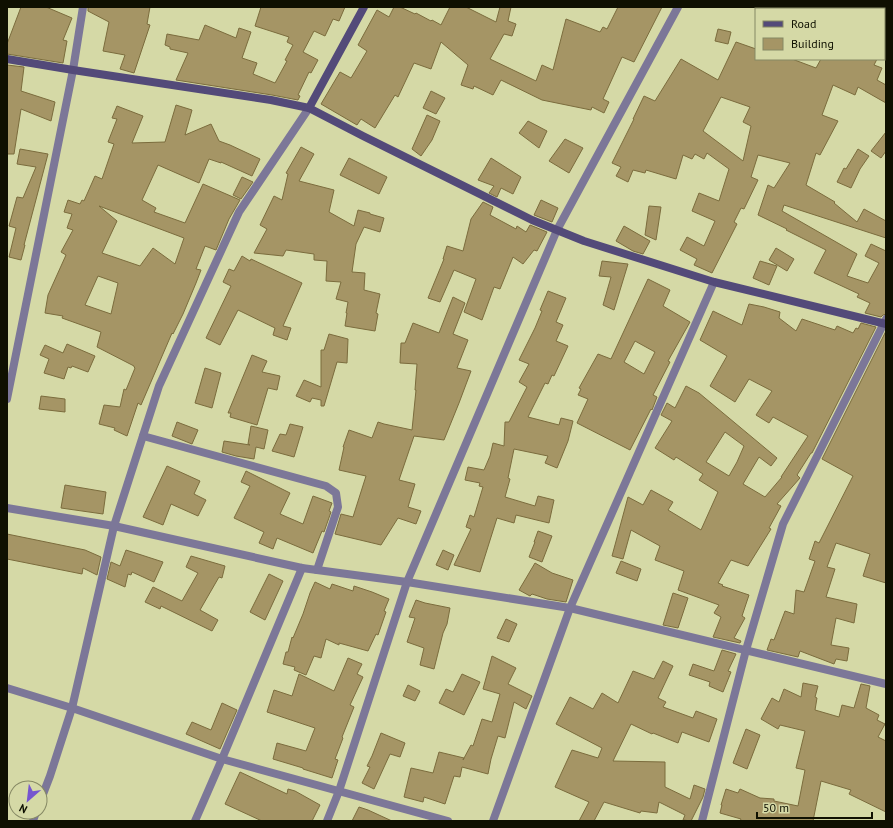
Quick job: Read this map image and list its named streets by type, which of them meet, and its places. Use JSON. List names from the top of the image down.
{
  "legend": ["Road", "Building"],
  "scale_bar": "50 m",
  "north": "bottom left"
}
